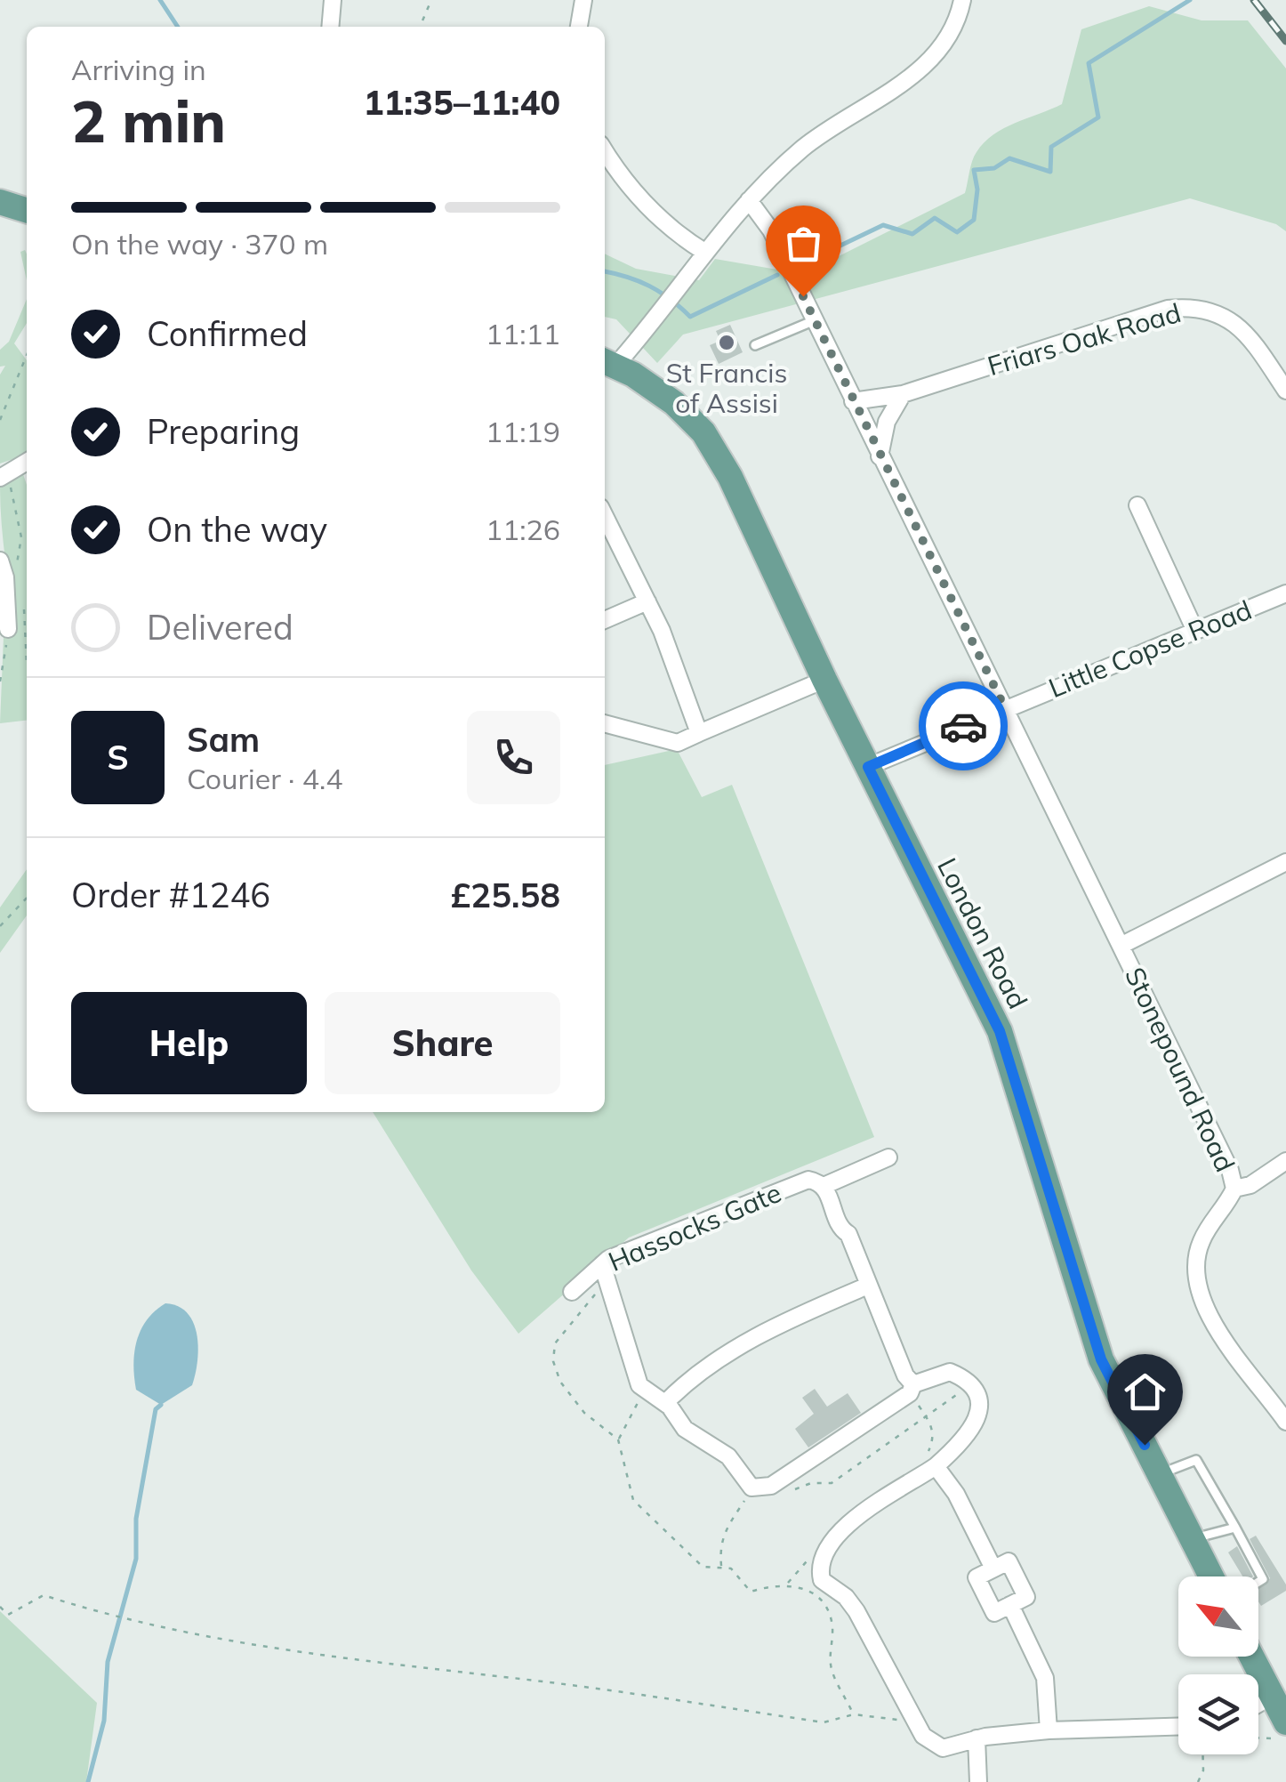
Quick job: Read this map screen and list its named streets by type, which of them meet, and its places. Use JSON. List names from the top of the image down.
{
  "streets": {
    "main road": ["London Road"],
    "street": [
      "Friars Oak Road",
      "Little Copse Road",
      "Stonepound Road",
      "Hassocks Gate"
    ]
  },
  "crossings": [
    ["Friars Oak Road", "Stonepound Road"],
    ["Little Copse Road", "London Road"],
    ["Little Copse Road", "Stonepound Road"]
  ],
  "places": ["St Francis of Assisi"],
  "north": "top left",
  "page": {
    "heading": ["2 min", "Arriving in", "11:35–11:40"],
    "panel": [
      "Sam",
      "Courier · 4.4",
      "Order #1246",
      "£25.58"
    ],
    "bar": "On the way · 370 m",
    "list": [
      ["Confirmed", "11:11"],
      ["Preparing", "11:19"],
      ["On the way", "11:26"],
      "Delivered"
    ],
    "round": "S",
    "buttons": ["Help", "Share"]
  }
}
